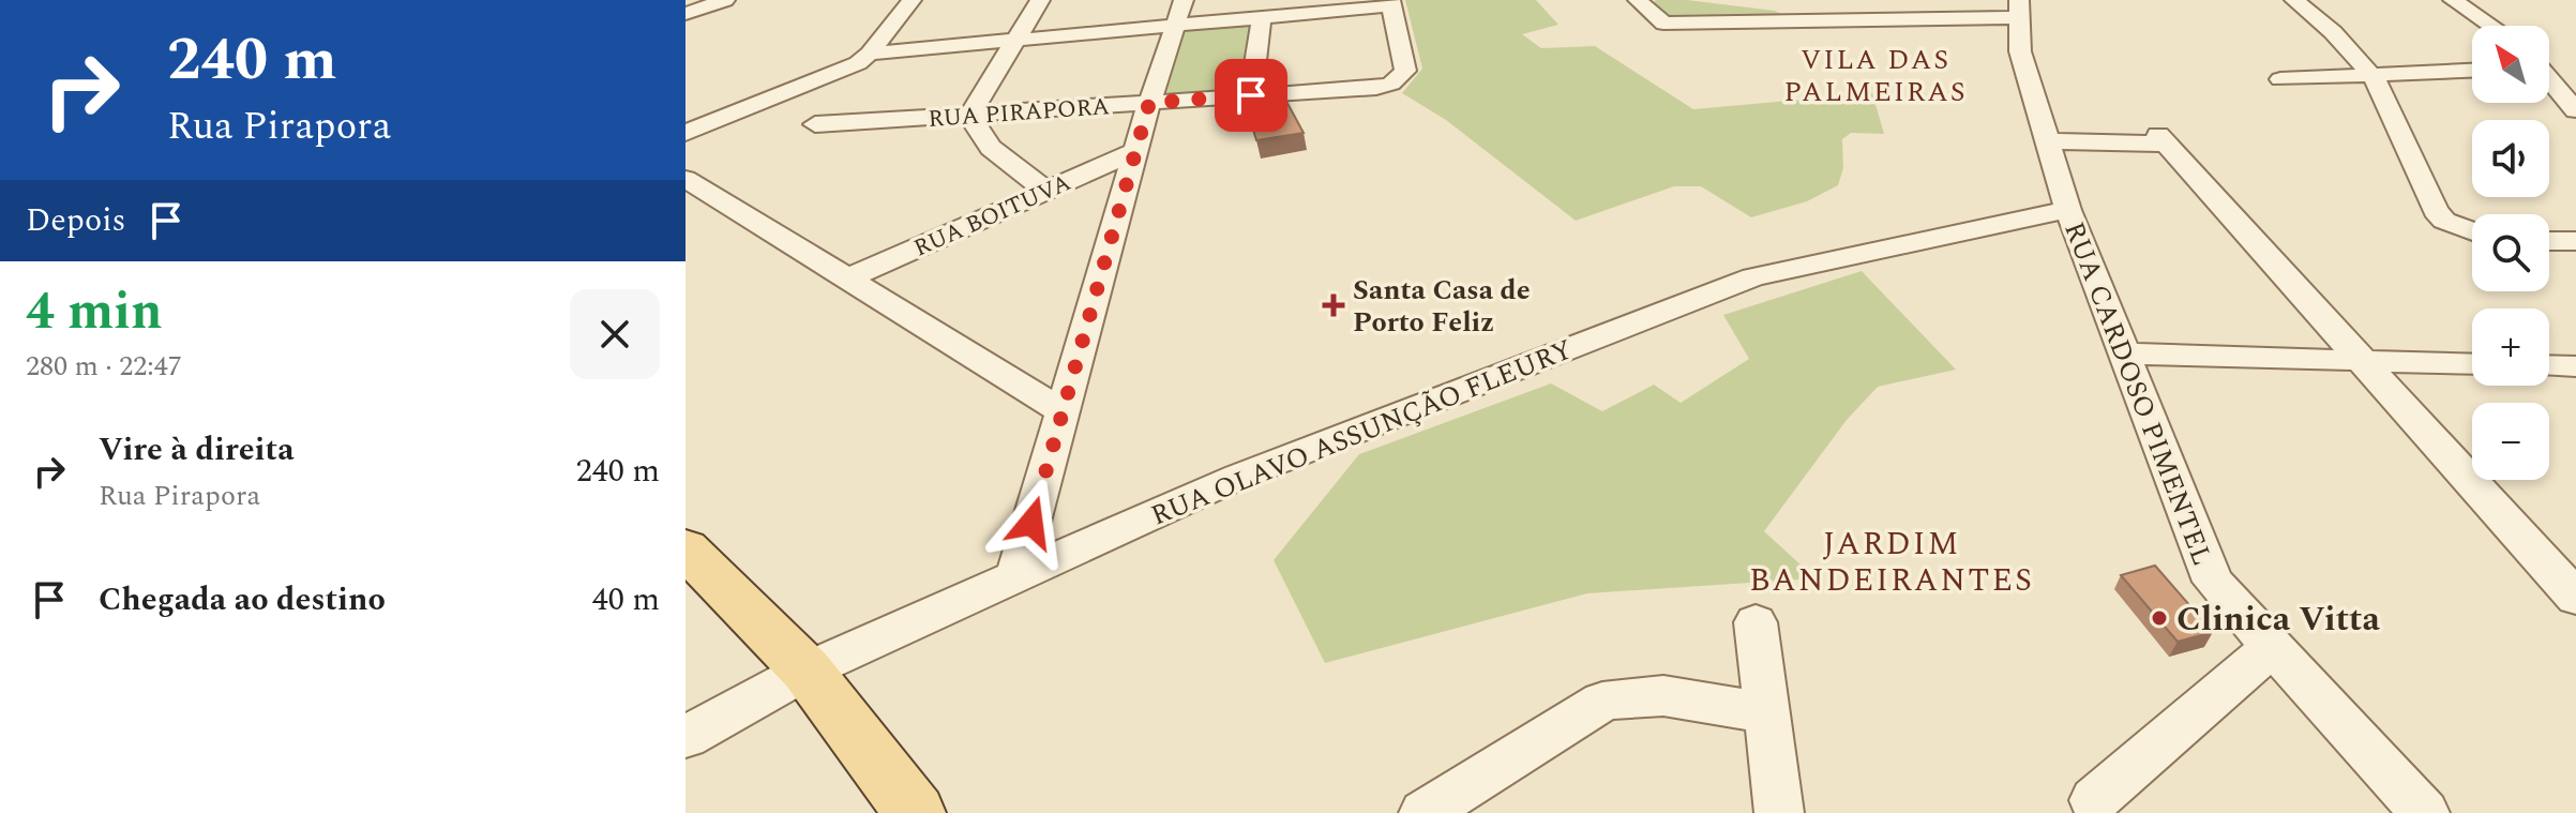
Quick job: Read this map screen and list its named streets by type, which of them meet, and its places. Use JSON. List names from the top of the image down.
{
  "streets": {
    "street": [
      "RUA PIRAPORA",
      "RUA BOITUVA",
      "RUA CARDOSO PIMENTEL",
      "RUA OLAVO ASSUNÇÃO FLEURY"
    ]
  },
  "crossings": [
    ["RUA CARDOSO PIMENTEL", "RUA OLAVO ASSUNÇÃO FLEURY"]
  ],
  "districts": ["VILA DAS PALMEIRAS", "JARDIM BANDEIRANTES"],
  "places": {
    "health": ["Santa Casa de Porto Feliz"],
    "other": ["Clinica Vitta"]
  },
  "north": "top left",
  "page": {
    "turn": ["240 m", "Rua Pirapora"],
    "map_buttons": ["+", "−"],
    "then": "Depois",
    "heading": ["4 min", "280 m · 22:47"],
    "list": [
      {
        "name": "Vire à direita",
        "note": "Rua Pirapora",
        "value": "240 m"
      },
      {
        "name": "Chegada ao destino",
        "value": "40 m"
      }
    ]
  }
}
